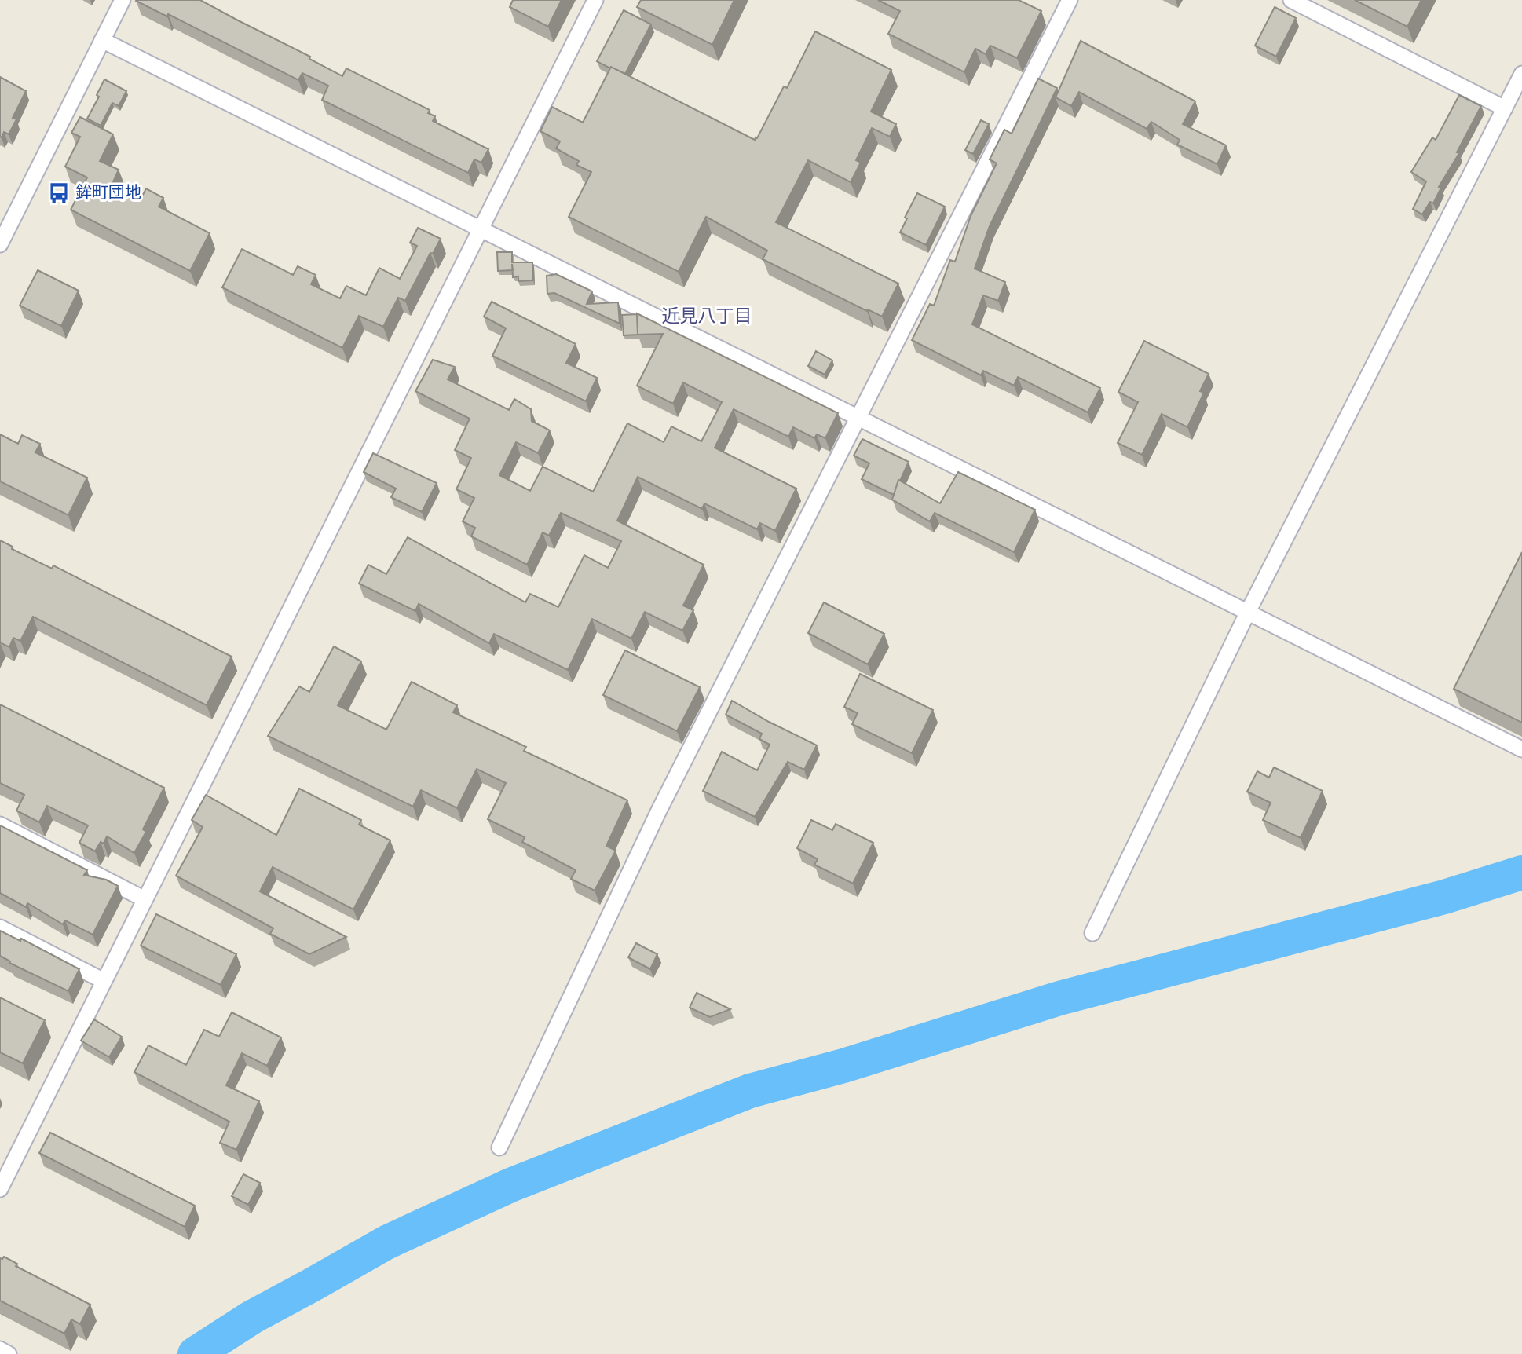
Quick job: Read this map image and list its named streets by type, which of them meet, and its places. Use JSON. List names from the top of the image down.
{
  "districts": ["近見八丁目"],
  "places": {
    "bus stop": ["鉾町団地"]
  }
}
